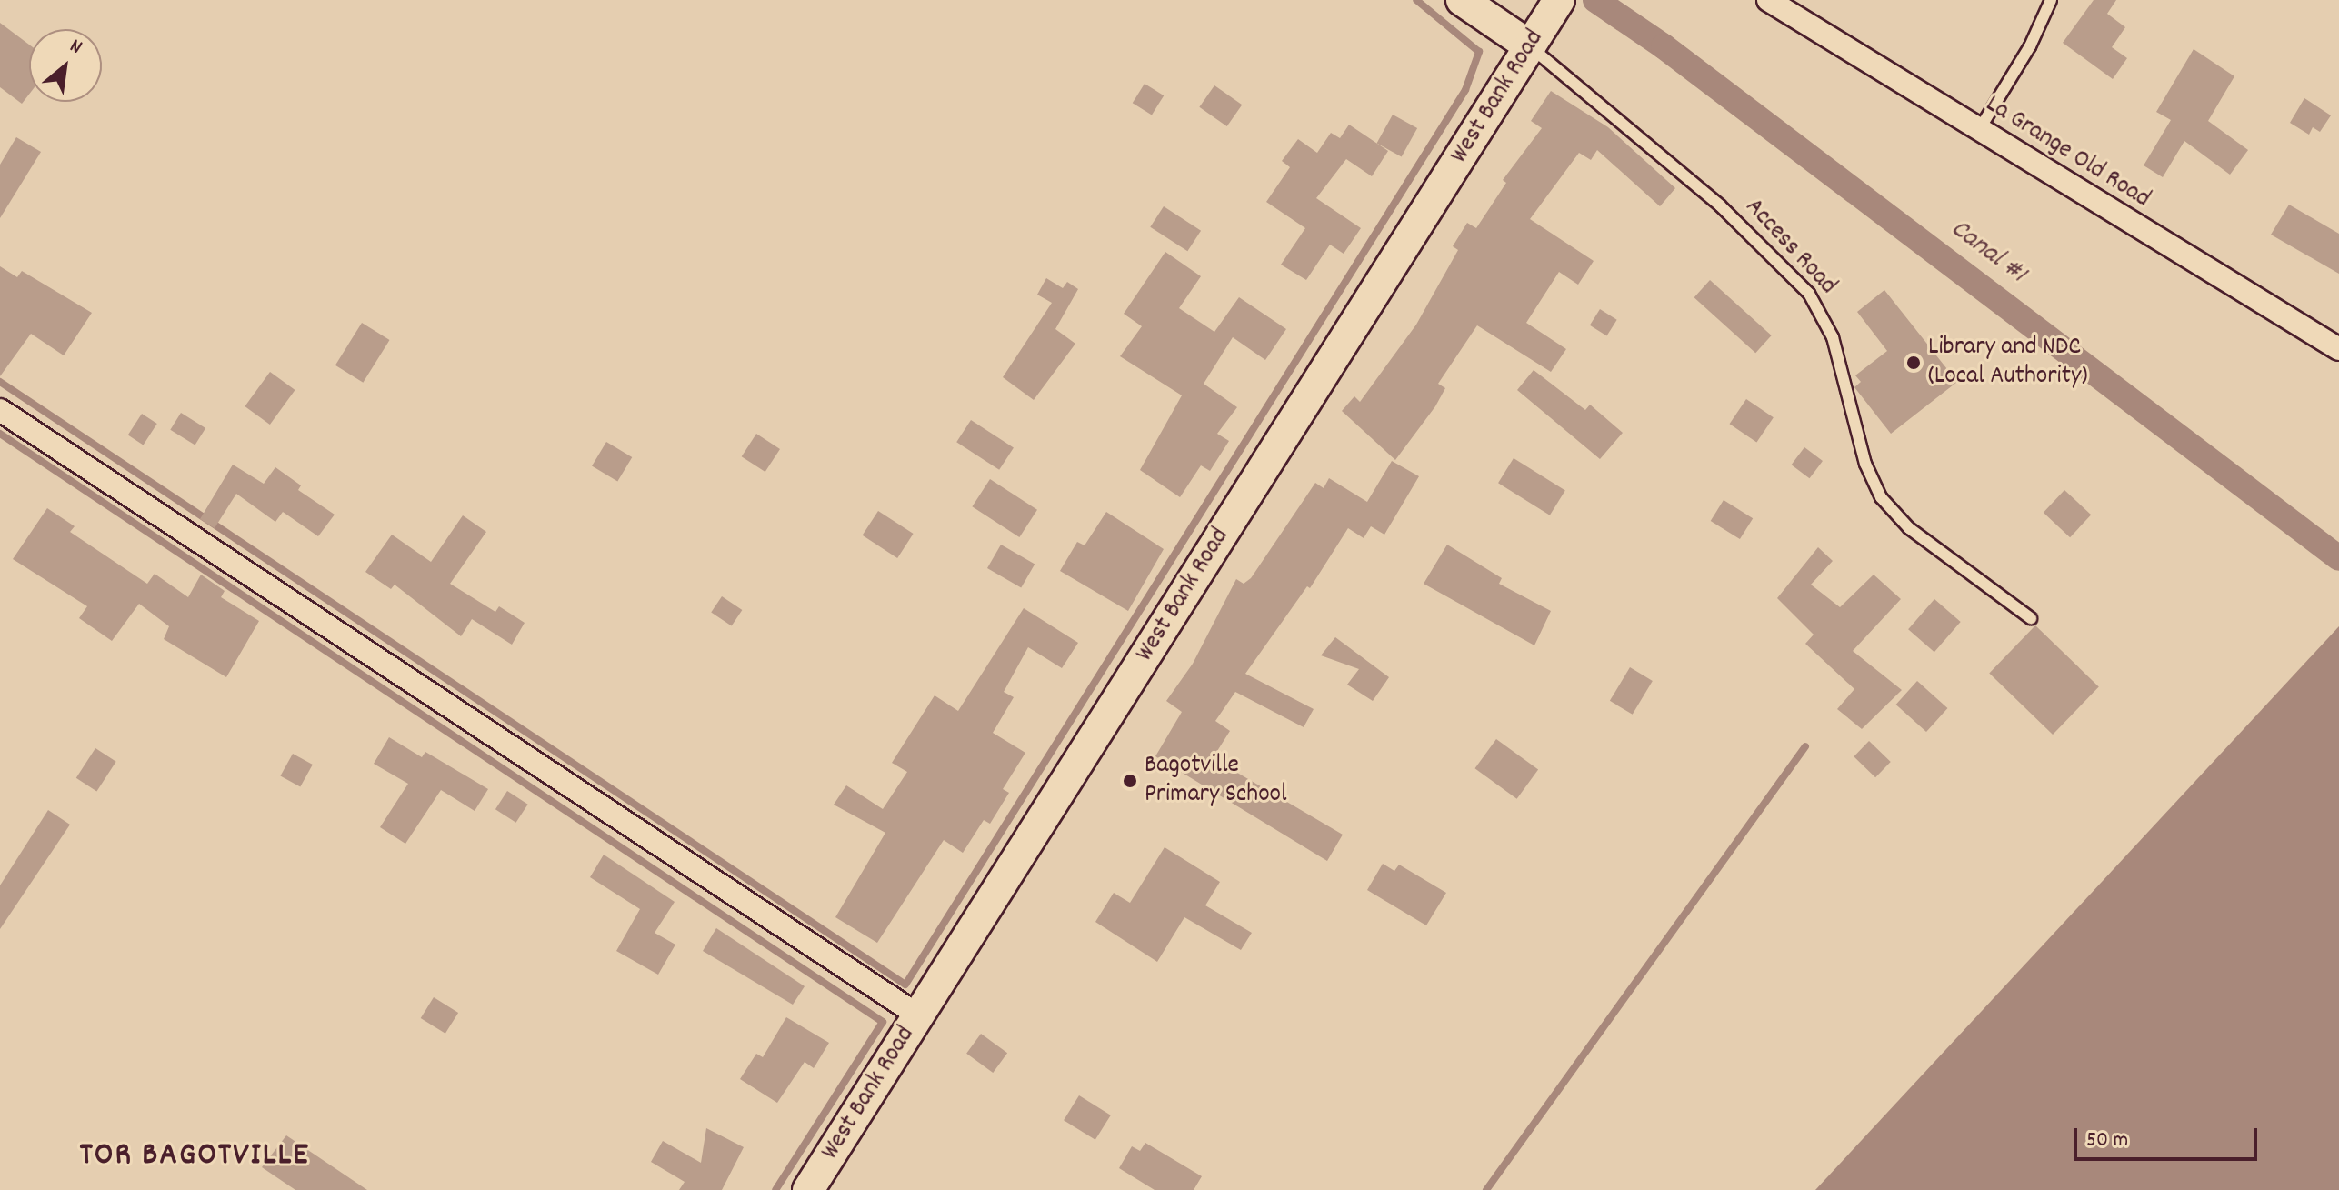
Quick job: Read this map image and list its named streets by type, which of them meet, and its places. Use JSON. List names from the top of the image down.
{
  "streets": {
    "street": ["West Bank Road", "La Grange Old Road"],
    "lane": ["Access Road"]
  },
  "crossings": [
    ["West Bank Road", "Access Road"]
  ],
  "districts": ["TOR BAGOTVILLE"],
  "water": ["Canal #1"],
  "places": ["Library and NDC (Local Authority)", "Bagotville Primary School"],
  "scale_bar": "50 m",
  "north": "top right"
}
